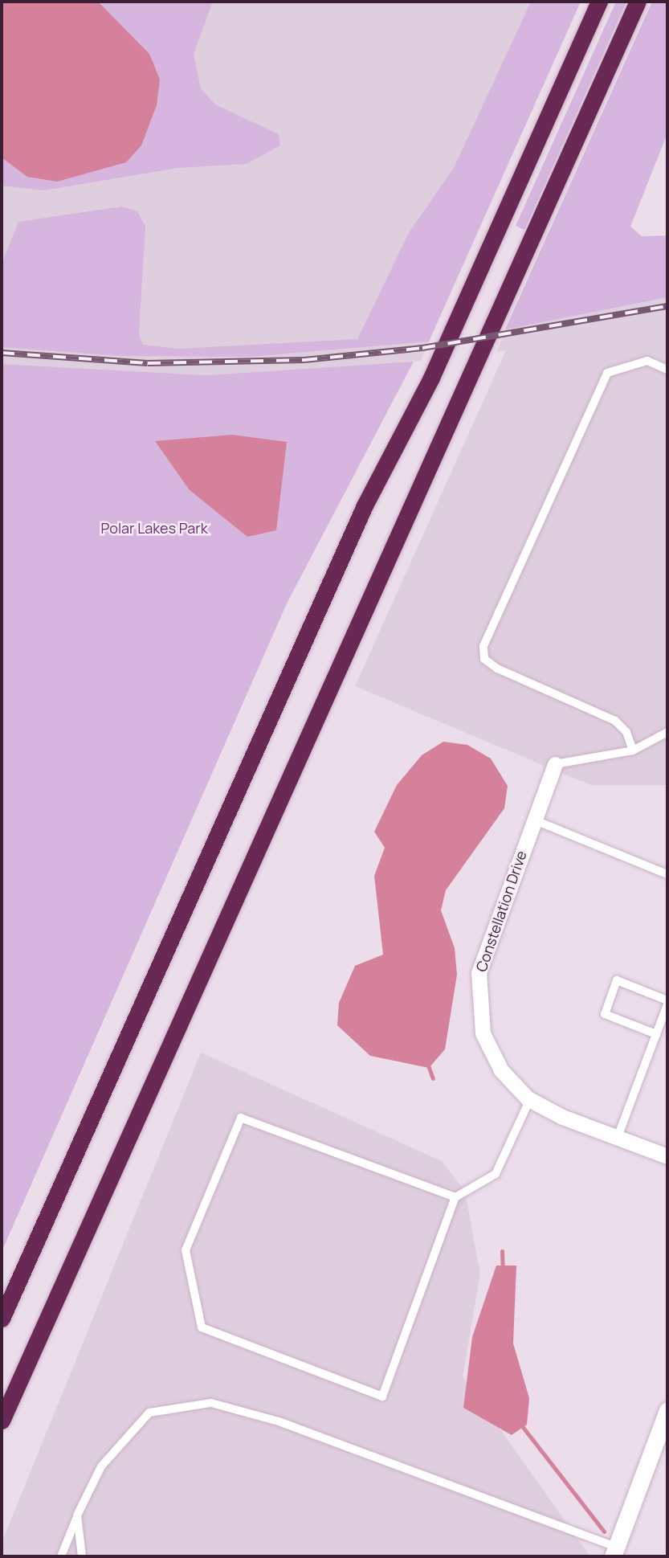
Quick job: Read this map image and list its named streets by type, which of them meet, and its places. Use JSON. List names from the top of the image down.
{
  "streets": {
    "street": ["Constellation Drive"]
  },
  "parks": ["Polar Lakes Park"]
}
